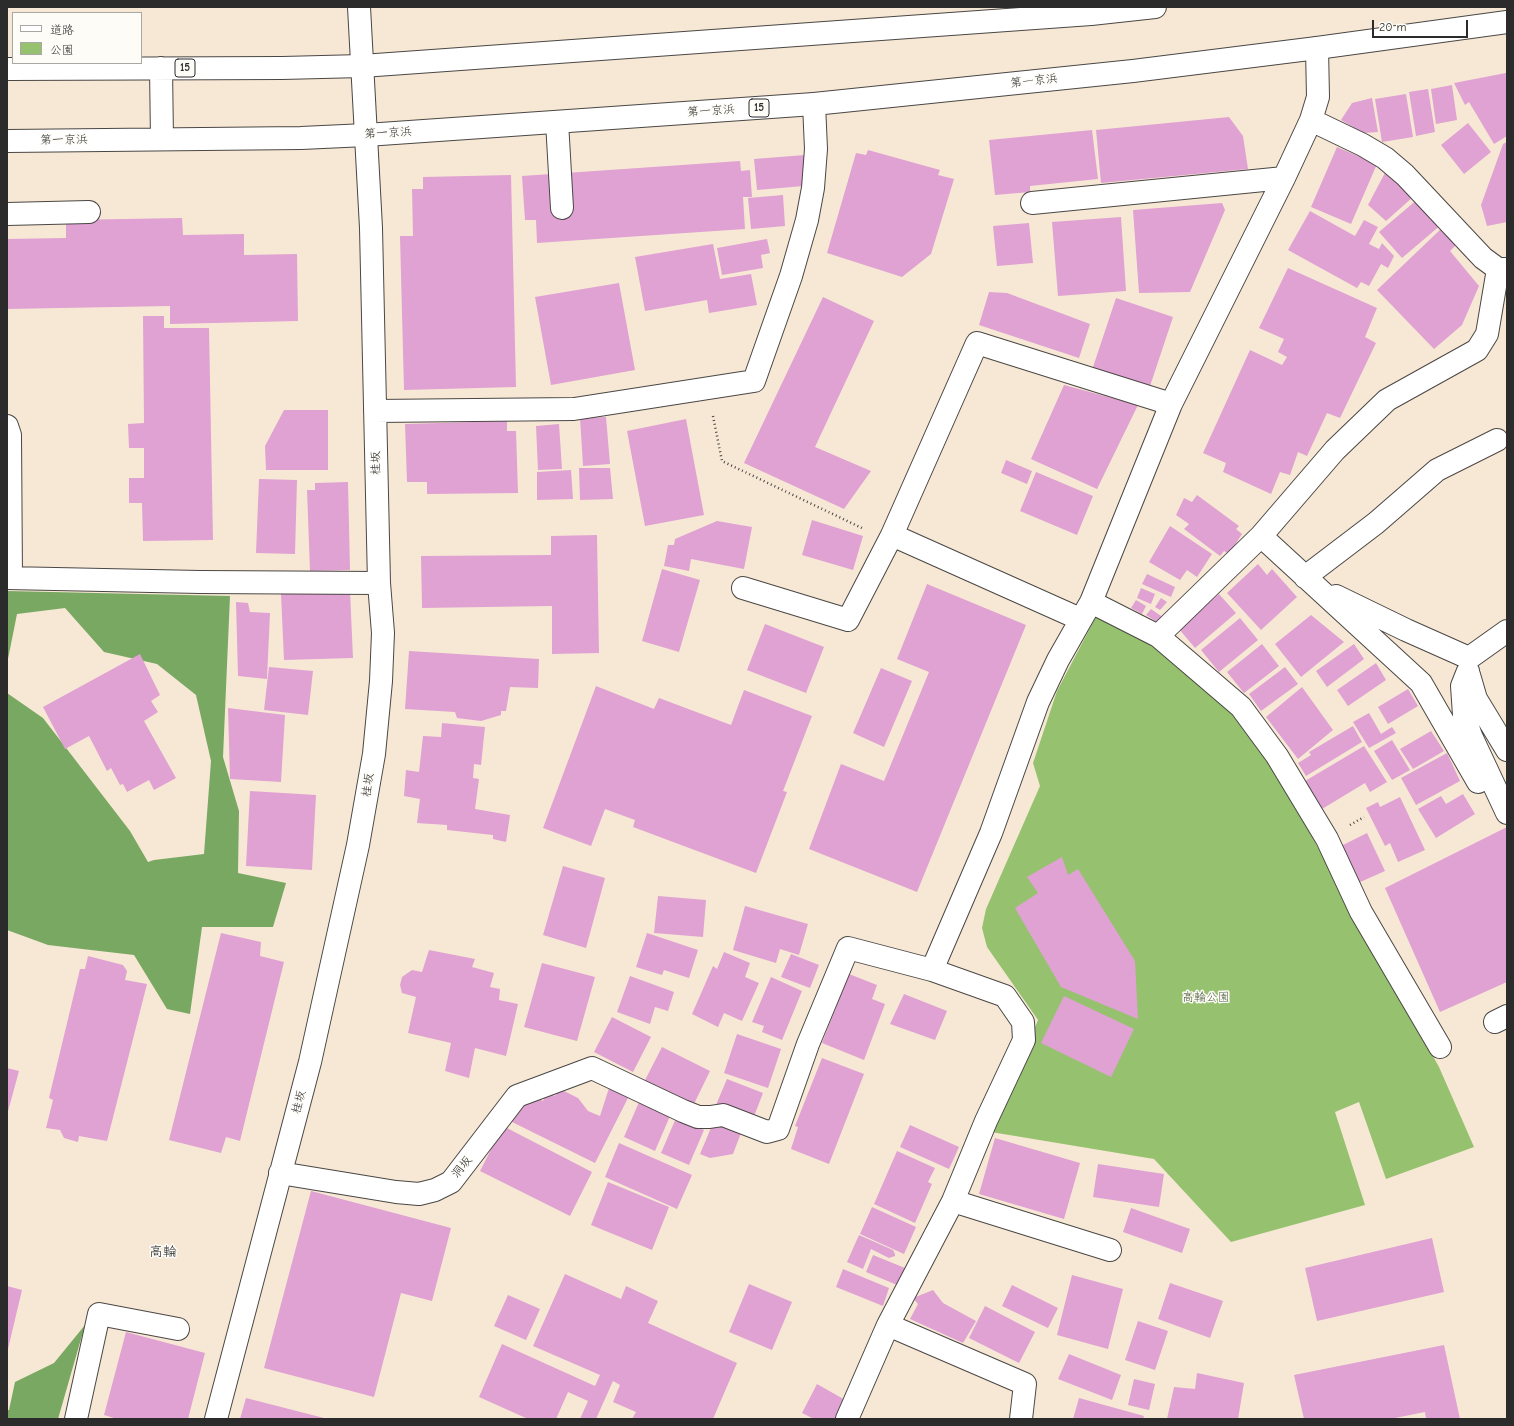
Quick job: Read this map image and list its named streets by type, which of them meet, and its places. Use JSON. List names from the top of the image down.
{
  "streets": {
    "main road": [
      "15",
      "第一京浜",
      "桂坂",
      "洞坂"
    ]
  },
  "crossings": [
    ["15", "桂坂"],
    ["第一京浜", "桂坂"],
    ["桂坂", "洞坂"]
  ],
  "districts": ["高輪"],
  "parks": ["高輪公園"],
  "legend": ["道路", "公園"],
  "scale_bar": "20 m"
}
